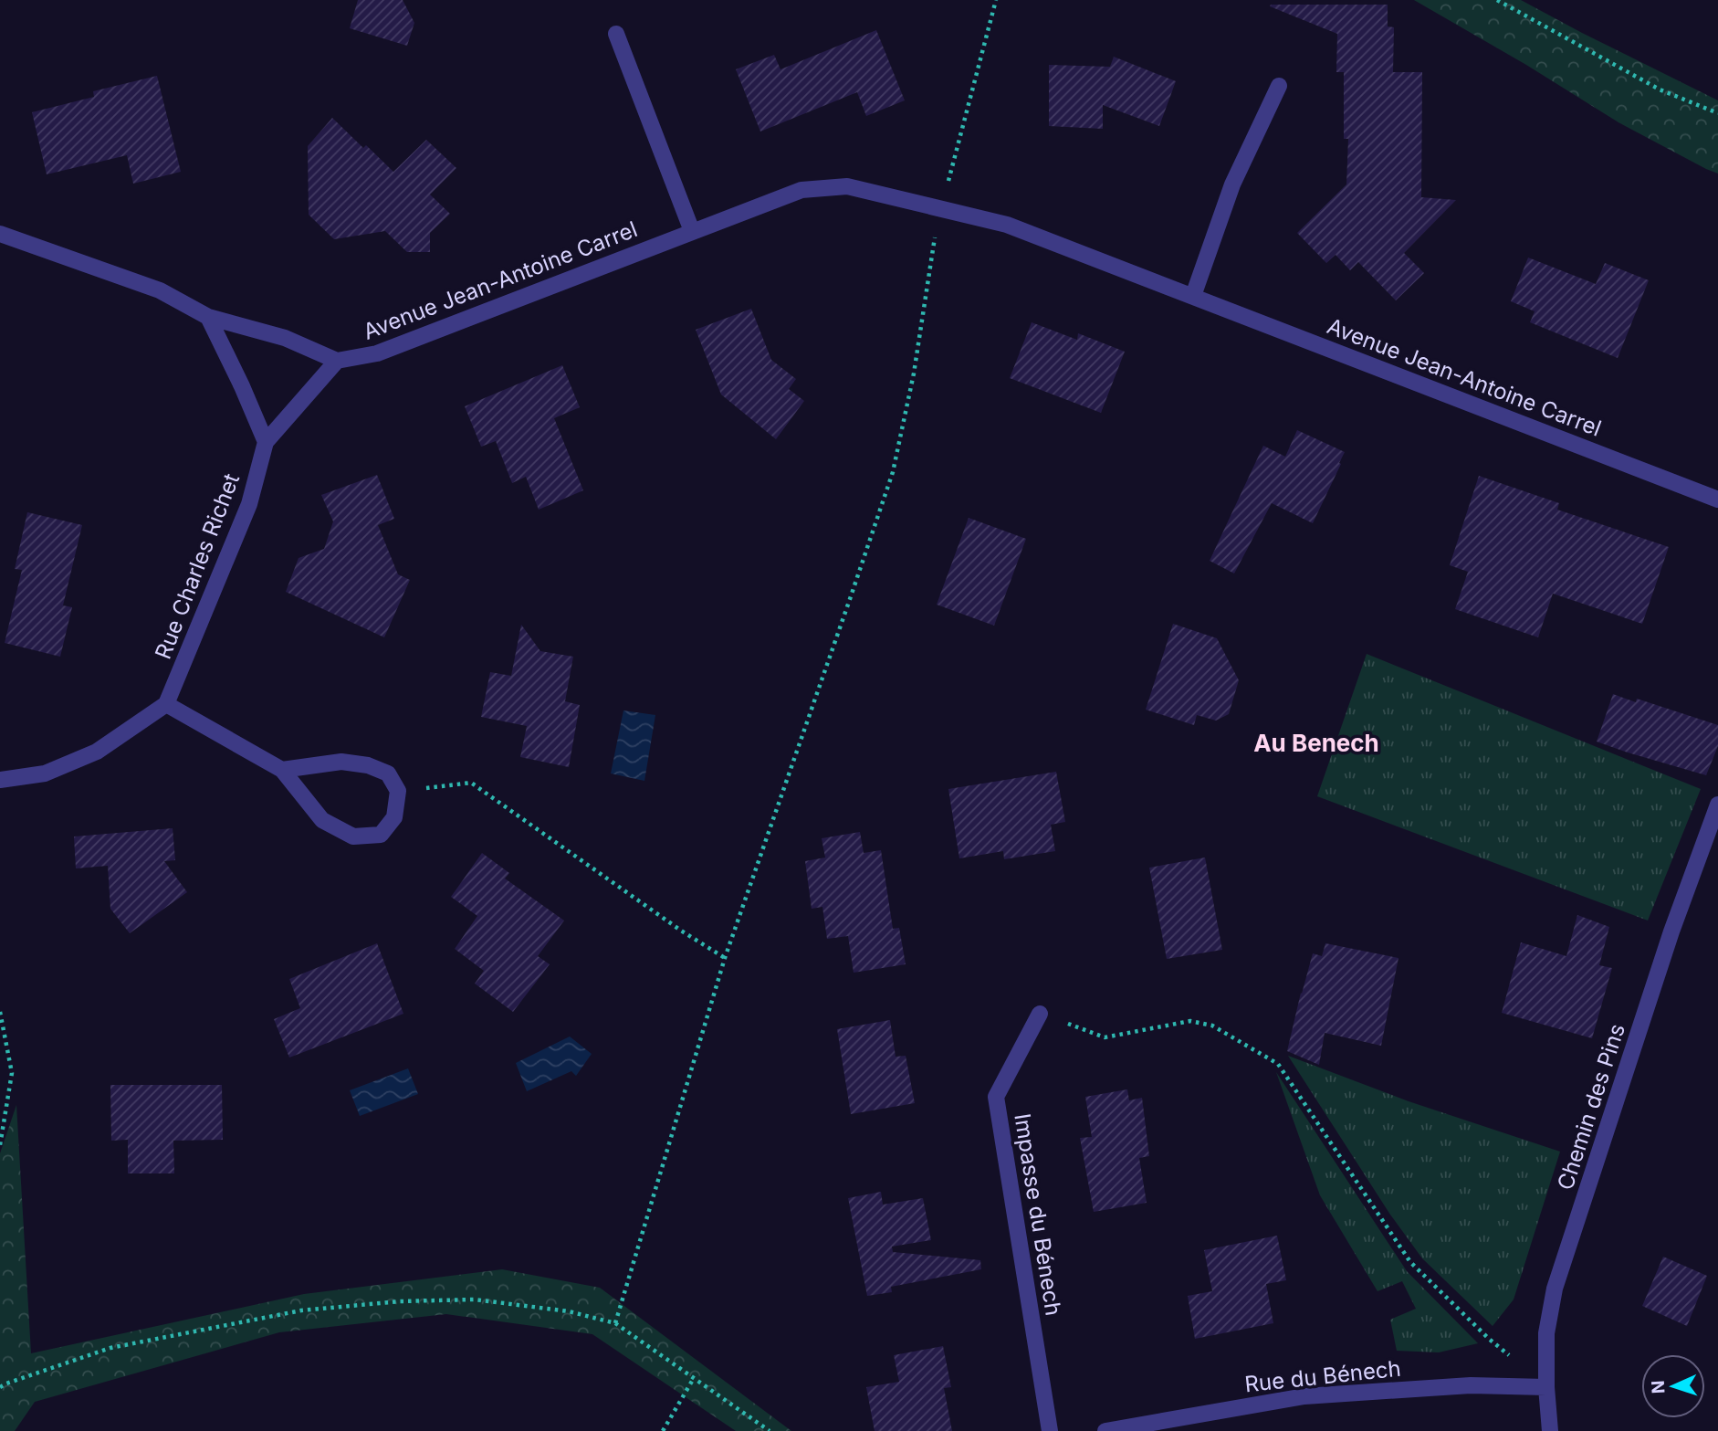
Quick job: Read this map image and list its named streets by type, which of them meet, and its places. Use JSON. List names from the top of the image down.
{
  "streets": {
    "street": [
      "Avenue Jean-Antoine Carrel",
      "Rue Charles Richet",
      "Chemin des Pins",
      "Impasse du Bénech",
      "Rue du Bénech"
    ]
  },
  "crossings": [
    ["Avenue Jean-Antoine Carrel", "Rue Charles Richet"],
    ["Chemin des Pins", "Rue du Bénech"]
  ],
  "districts": ["Au Benech"],
  "north": "left"
}
